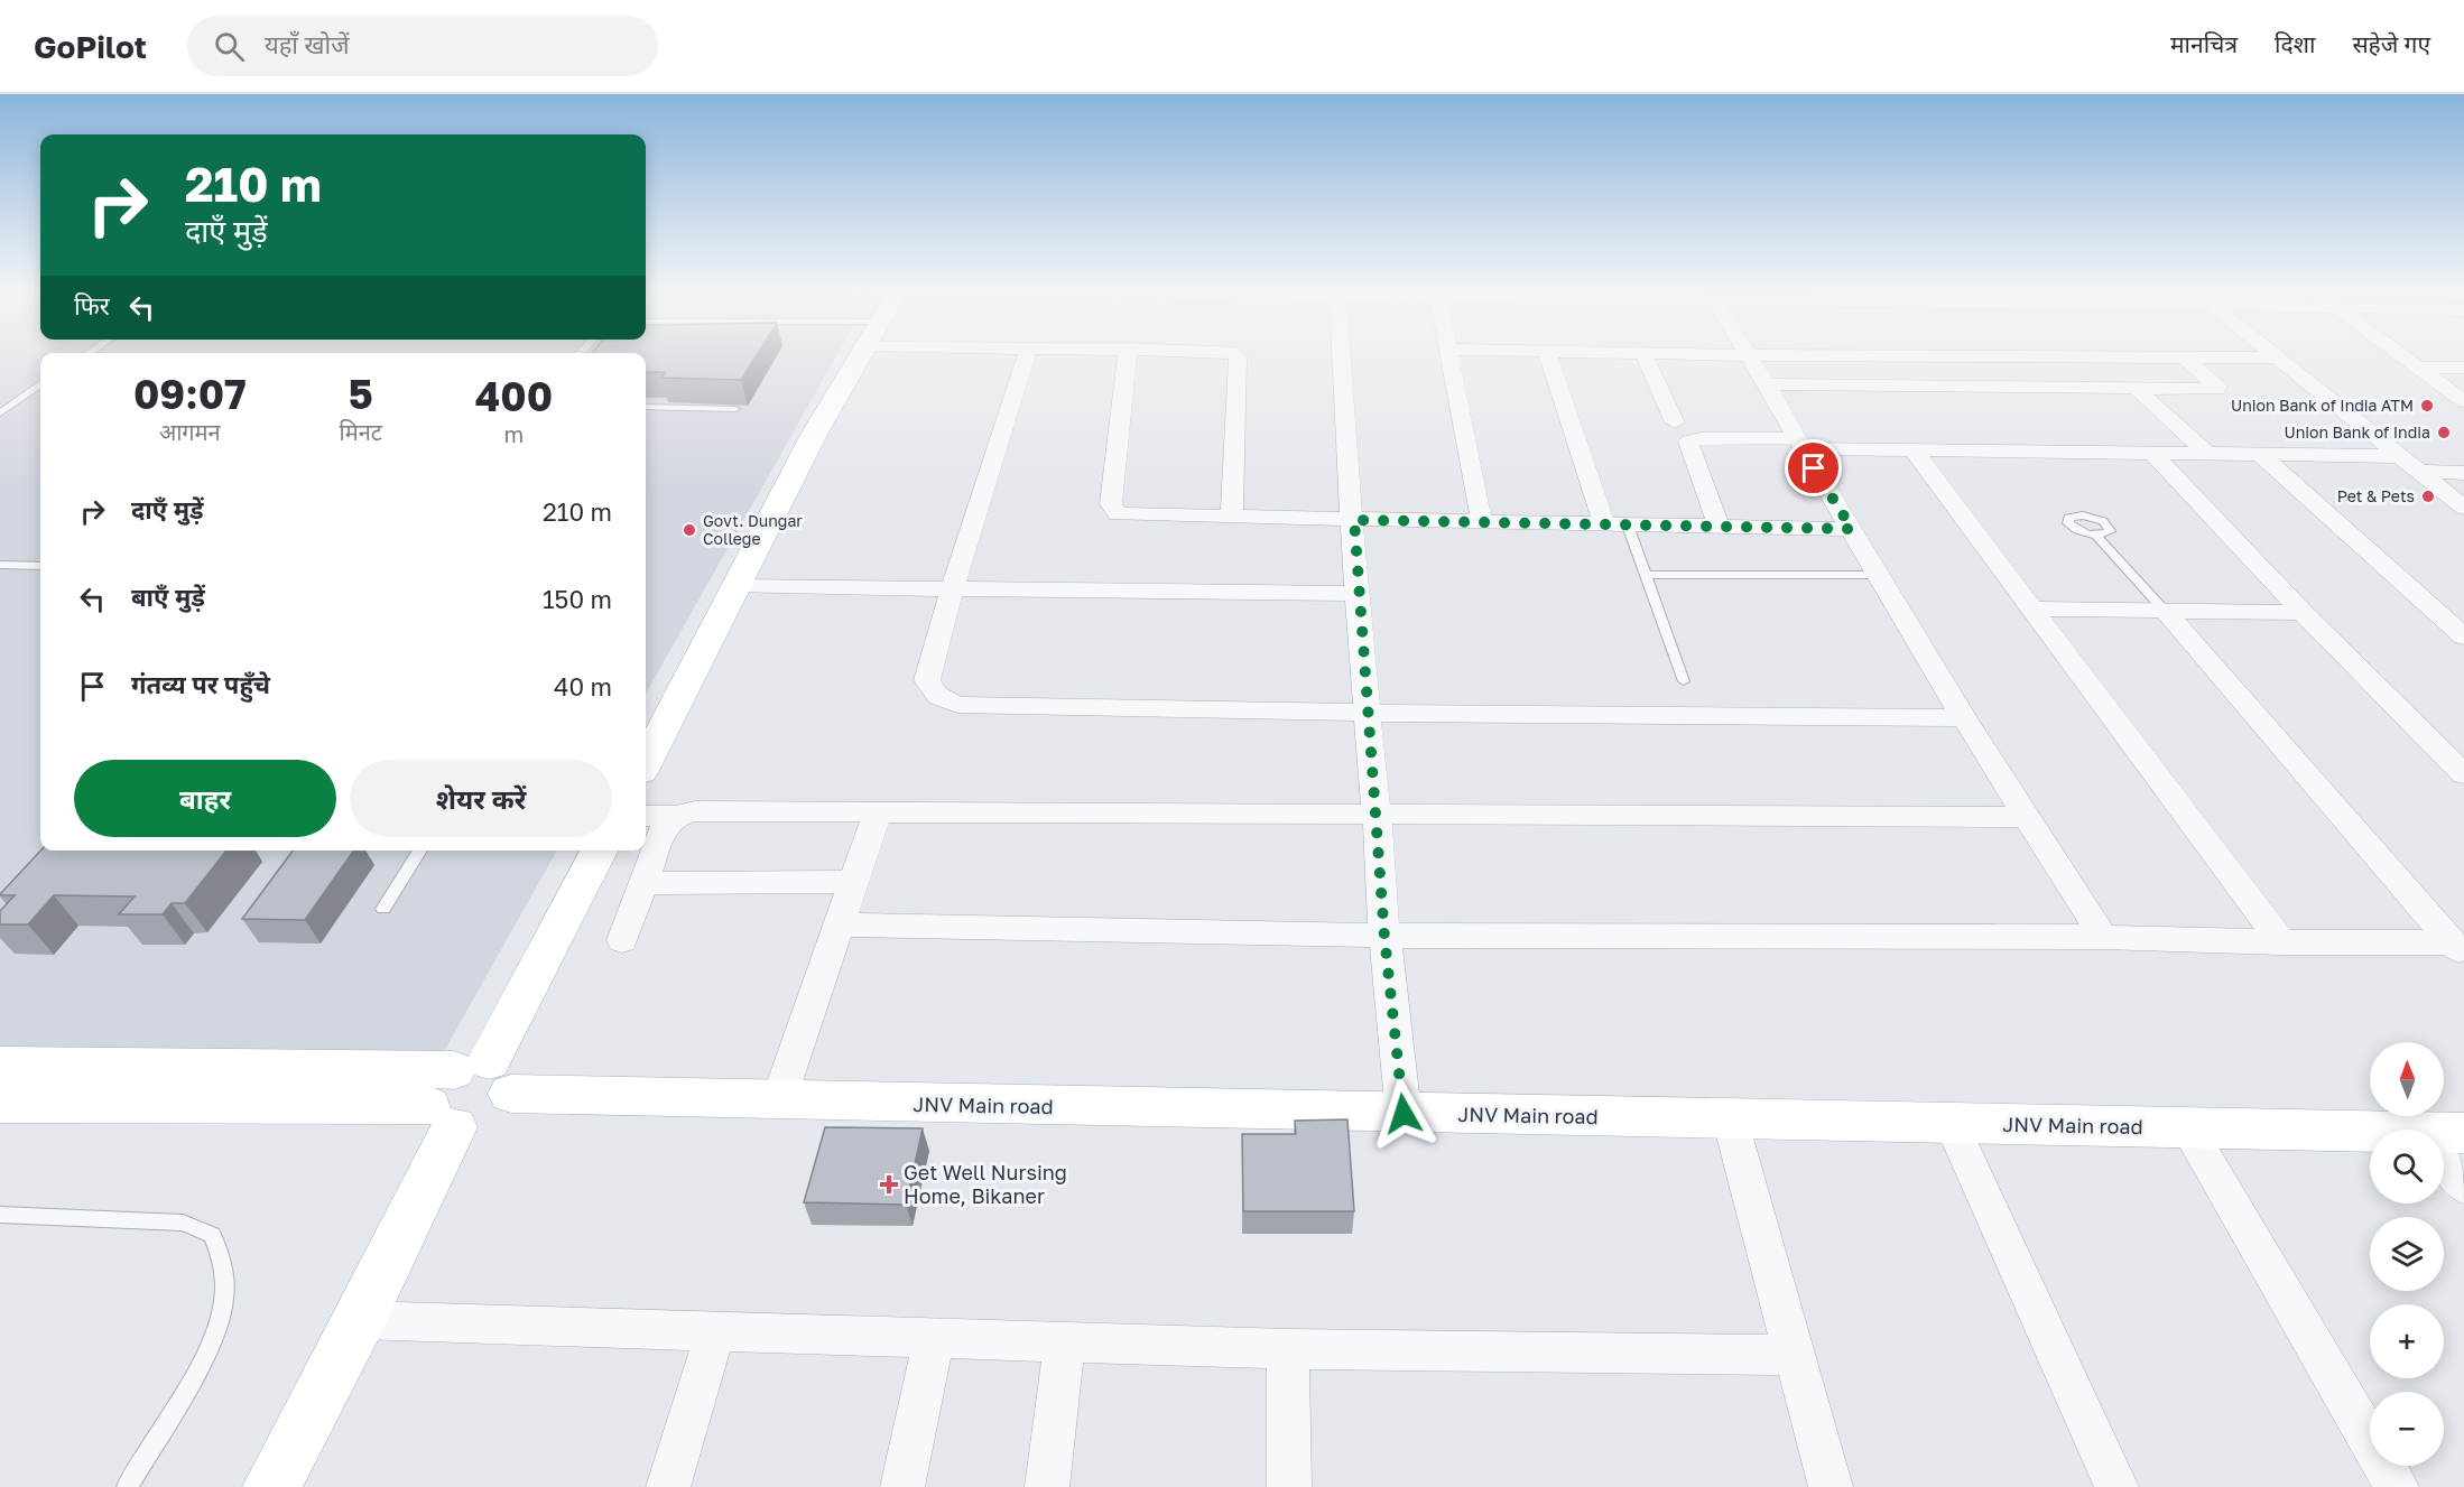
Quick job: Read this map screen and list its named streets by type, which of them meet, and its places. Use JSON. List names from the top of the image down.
{
  "streets": {
    "street": ["JNV Main road"]
  },
  "places": {
    "other": [
      "Union Bank of India ATM",
      "Union Bank of India",
      "Pet & Pets",
      "Govt. Dungar College"
    ],
    "health": ["Get Well Nursing Home, Bikaner"]
  },
  "north": "top",
  "page": {
    "header": "GoPilot",
    "search": "यहाँ खोजें",
    "nav": ["मानचित्र", "दिशा", "सहेजे गए"],
    "turn": ["210 m", "दाएँ मुड़ें"],
    "then": "फिर",
    "eta": [
      "09:07",
      "आगमन",
      "5",
      "मिनट",
      "400",
      "m"
    ],
    "list": [
      {
        "name": "दाएँ मुड़ें",
        "value": "210 m"
      },
      {
        "name": "बाएँ मुड़ें",
        "value": "150 m"
      },
      {
        "name": "गंतव्य पर पहुँचे",
        "value": "40 m"
      }
    ],
    "buttons": ["बाहर", "शेयर करें"],
    "map_buttons": ["+", "−"]
  }
}
